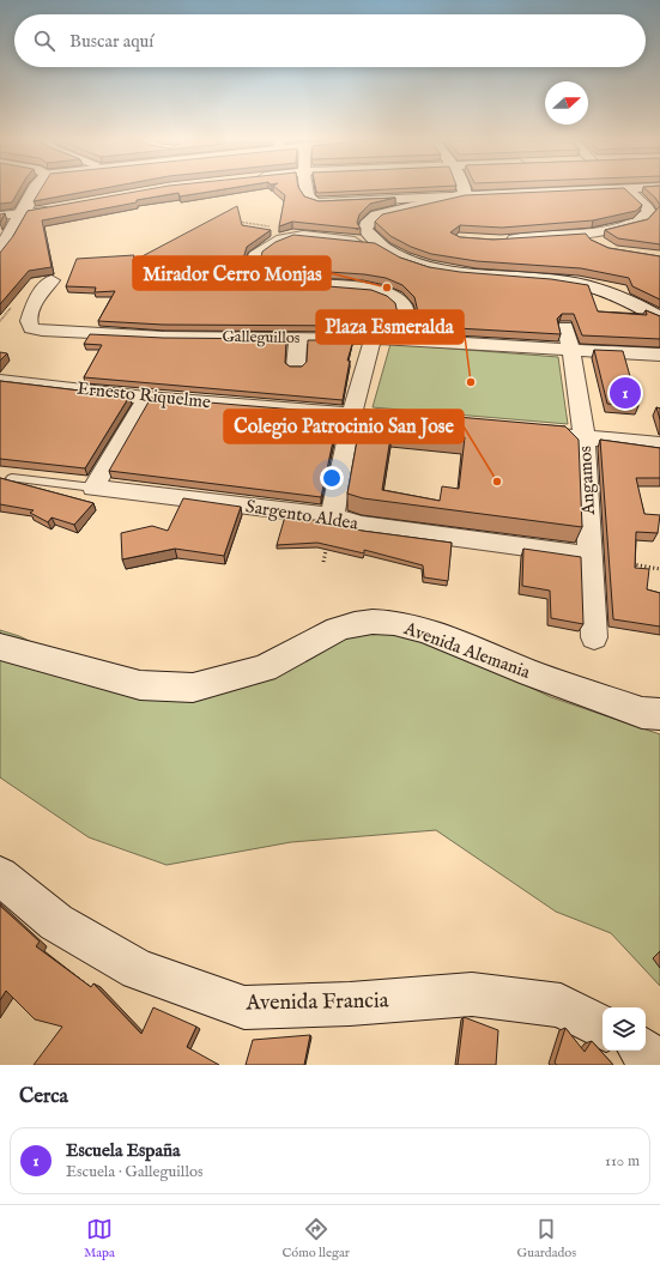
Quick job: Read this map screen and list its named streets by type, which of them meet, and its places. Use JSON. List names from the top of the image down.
{
  "streets": {
    "main road": ["Avenida Alemania", "Avenida Francia"],
    "street": [
      "Galleguillos",
      "Ernesto Riquelme",
      "Angamos",
      "Sargento Aldea"
    ]
  },
  "crossings": [
    ["Galleguillos", "Angamos"],
    ["Angamos", "Sargento Aldea"]
  ],
  "places": ["Mirador Cerro Monjas", "Plaza Esmeralda", "Colegio Patrocinio San Jose"],
  "north": "right",
  "page": {
    "search": "Buscar aquí",
    "pins": "1",
    "heading": "Cerca",
    "list": [
      {
        "mark": "1",
        "name": "Escuela España",
        "note": "Escuela · Galleguillos",
        "value": "110 m"
      }
    ],
    "nav": ["Mapa", "Cómo llegar", "Guardados"]
  }
}
